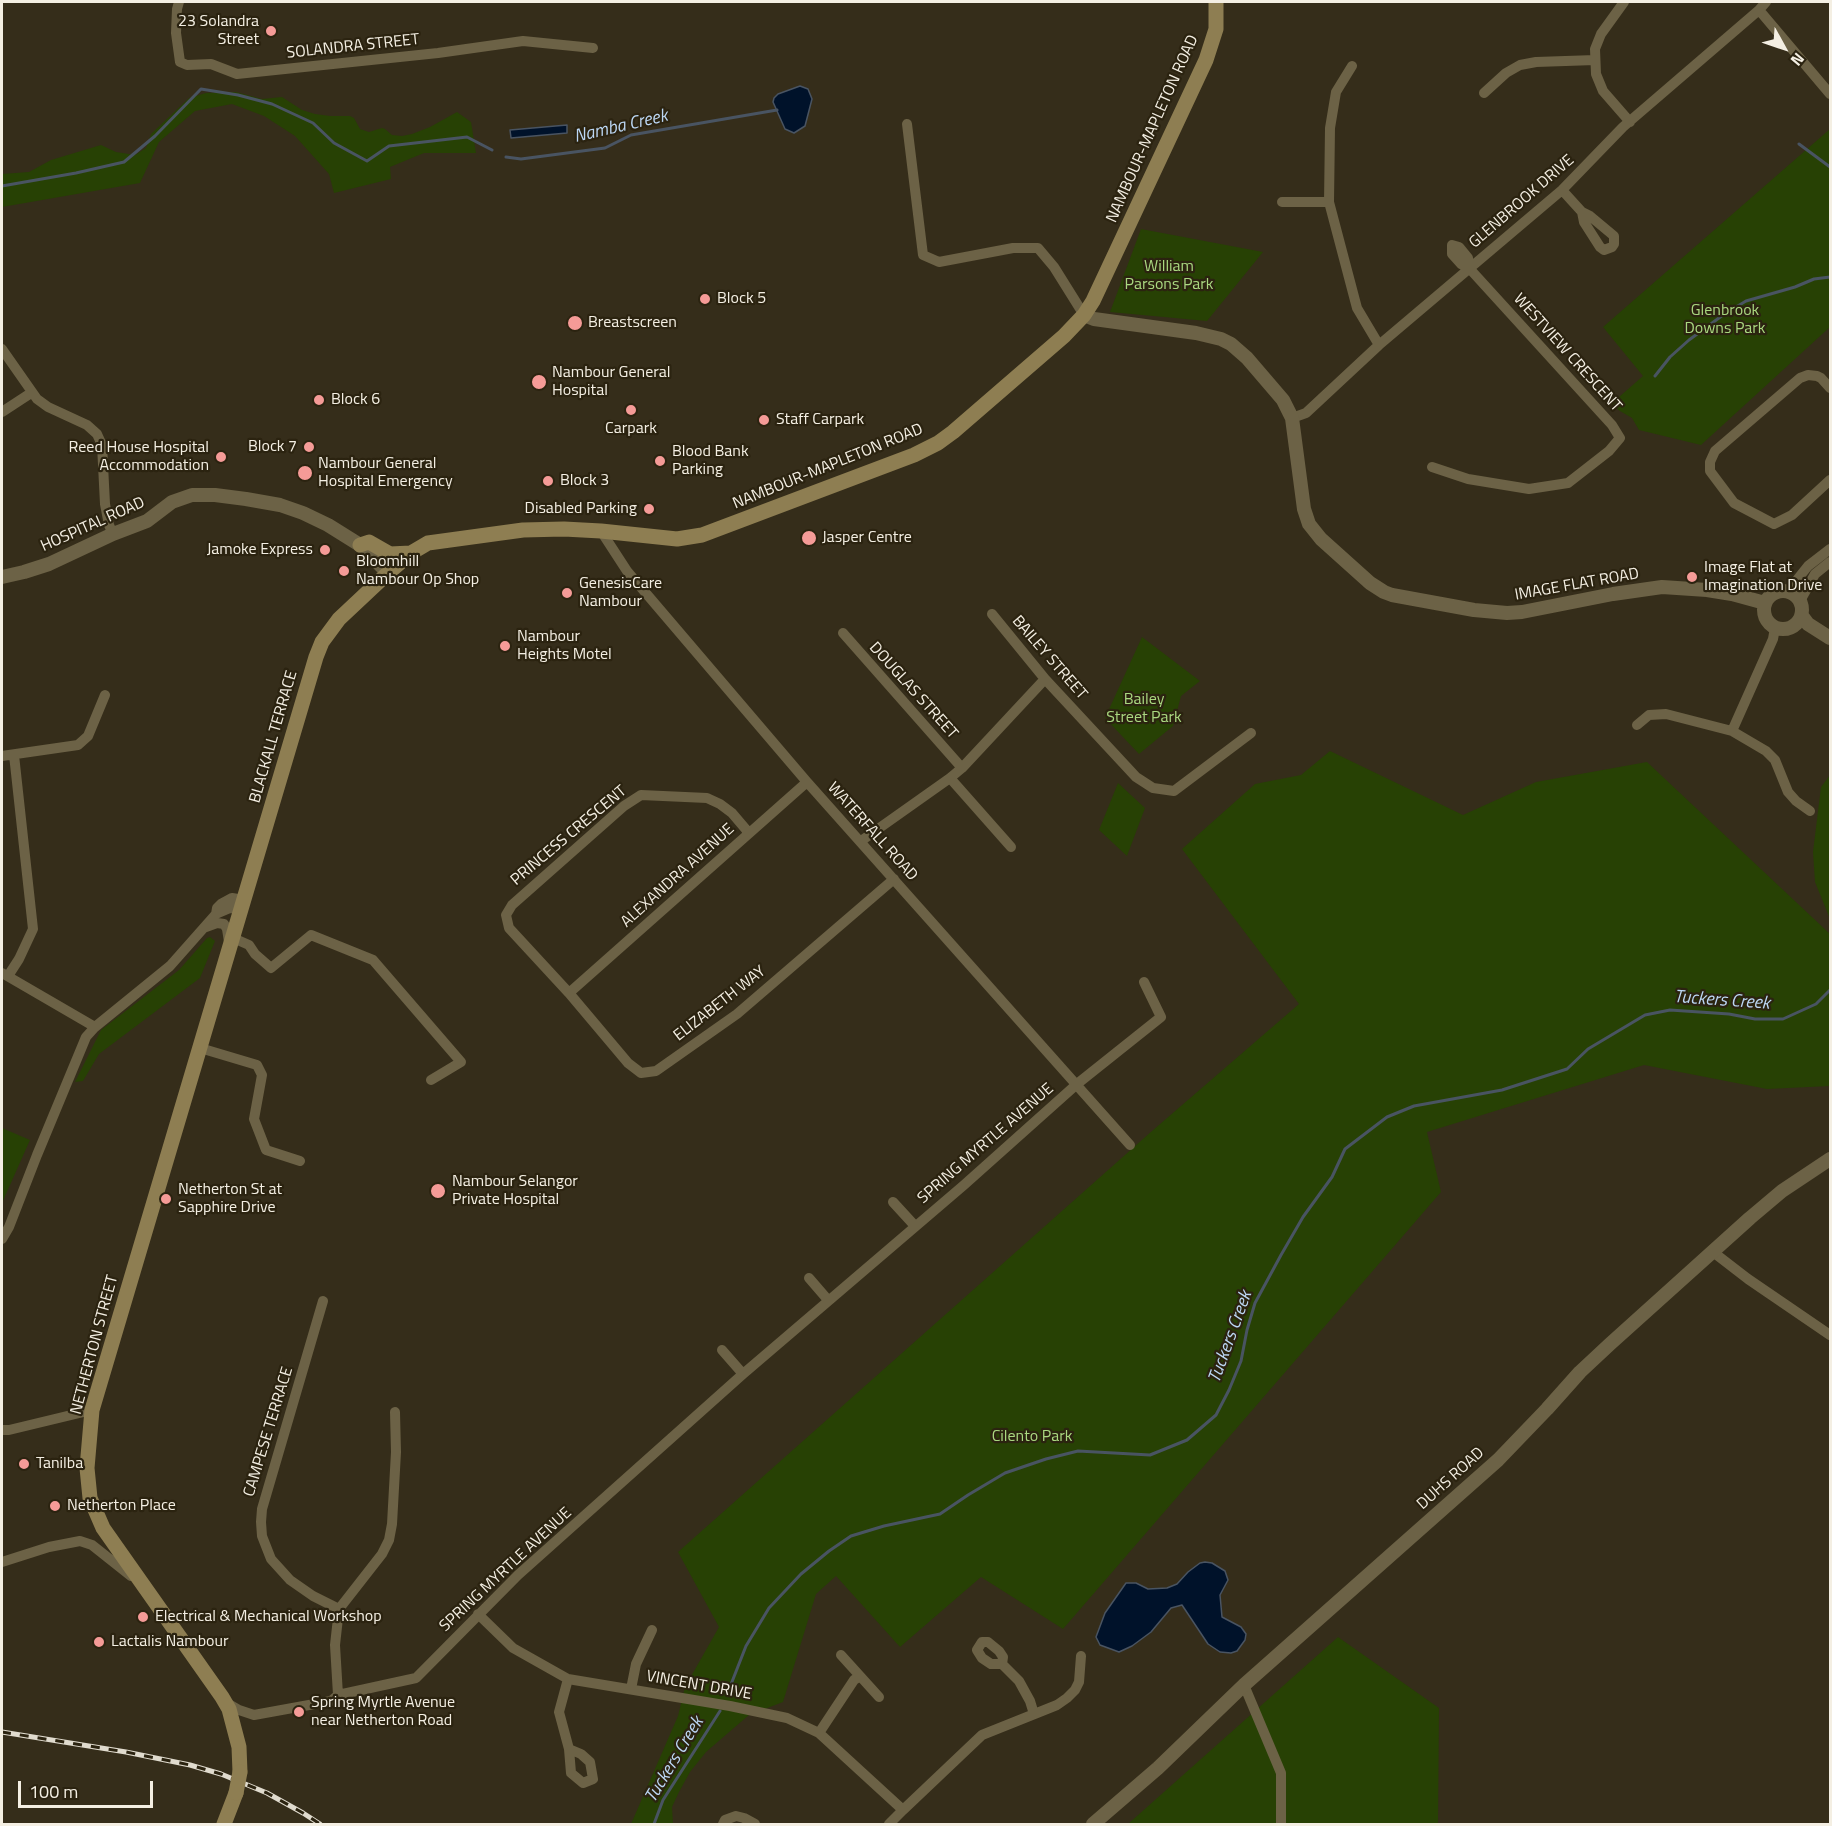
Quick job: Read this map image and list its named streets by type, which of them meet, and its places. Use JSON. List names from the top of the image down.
{
  "streets": {
    "main road": ["NAMBOUR-MAPLETON ROAD", "BLACKALL TERRACE", "NETHERTON STREET"],
    "street": [
      "SOLANDRA STREET",
      "GLENBROOK DRIVE",
      "WESTVIEW CRESCENT",
      "HOSPITAL ROAD",
      "IMAGE FLAT ROAD",
      "BAILEY STREET",
      "DOUGLAS STREET",
      "WATERFALL ROAD",
      "PRINCESS CRESCENT",
      "ALEXANDRA AVENUE",
      "ELIZABETH WAY",
      "SPRING MYRTLE AVENUE",
      "CAMPESE TERRACE",
      "DUHS ROAD",
      "VINCENT DRIVE"
    ]
  },
  "crossings": [
    ["NAMBOUR-MAPLETON ROAD", "HOSPITAL ROAD"],
    ["NAMBOUR-MAPLETON ROAD", "IMAGE FLAT ROAD"],
    ["NAMBOUR-MAPLETON ROAD", "BLACKALL TERRACE"],
    ["NAMBOUR-MAPLETON ROAD", "WATERFALL ROAD"],
    ["GLENBROOK DRIVE", "WESTVIEW CRESCENT"],
    ["GLENBROOK DRIVE", "IMAGE FLAT ROAD"],
    ["HOSPITAL ROAD", "BLACKALL TERRACE"],
    ["BLACKALL TERRACE", "NETHERTON STREET"],
    ["WATERFALL ROAD", "ALEXANDRA AVENUE"],
    ["WATERFALL ROAD", "ELIZABETH WAY"],
    ["WATERFALL ROAD", "SPRING MYRTLE AVENUE"],
    ["PRINCESS CRESCENT", "ALEXANDRA AVENUE"],
    ["PRINCESS CRESCENT", "ELIZABETH WAY"],
    ["ALEXANDRA AVENUE", "ELIZABETH WAY"],
    ["SPRING MYRTLE AVENUE", "NETHERTON STREET"],
    ["SPRING MYRTLE AVENUE", "VINCENT DRIVE"]
  ],
  "water": ["Namba Creek", "Tuckers Creek"],
  "parks": [
    "William Parsons Park",
    "Glenbrook Downs Park",
    "Bailey Street Park",
    "Cilento Park"
  ],
  "places": [
    "23 Solandra Street",
    "Block 5",
    "Breastscreen",
    "Nambour General Hospital",
    "Block 6",
    "Carpark",
    "Staff Carpark",
    "Block 7",
    "Reed House Hospital Accommodation",
    "Blood Bank Parking",
    "Nambour General Hospital Emergency",
    "Block 3",
    "Disabled Parking",
    "Jasper Centre",
    "Jamoke Express",
    "Bloomhill Nambour Op Shop",
    "Image Flat at Imagination Drive",
    "GenesisCare Nambour",
    "Nambour Heights Motel",
    "Nambour Selangor Private Hospital",
    "Netherton St at Sapphire Drive",
    "Tanilba",
    "Netherton Place",
    "Electrical & Mechanical Workshop",
    "Lactalis Nambour",
    "Spring Myrtle Avenue near Netherton Road"
  ],
  "scale_bar": "100 m",
  "north": "bottom right"
}
